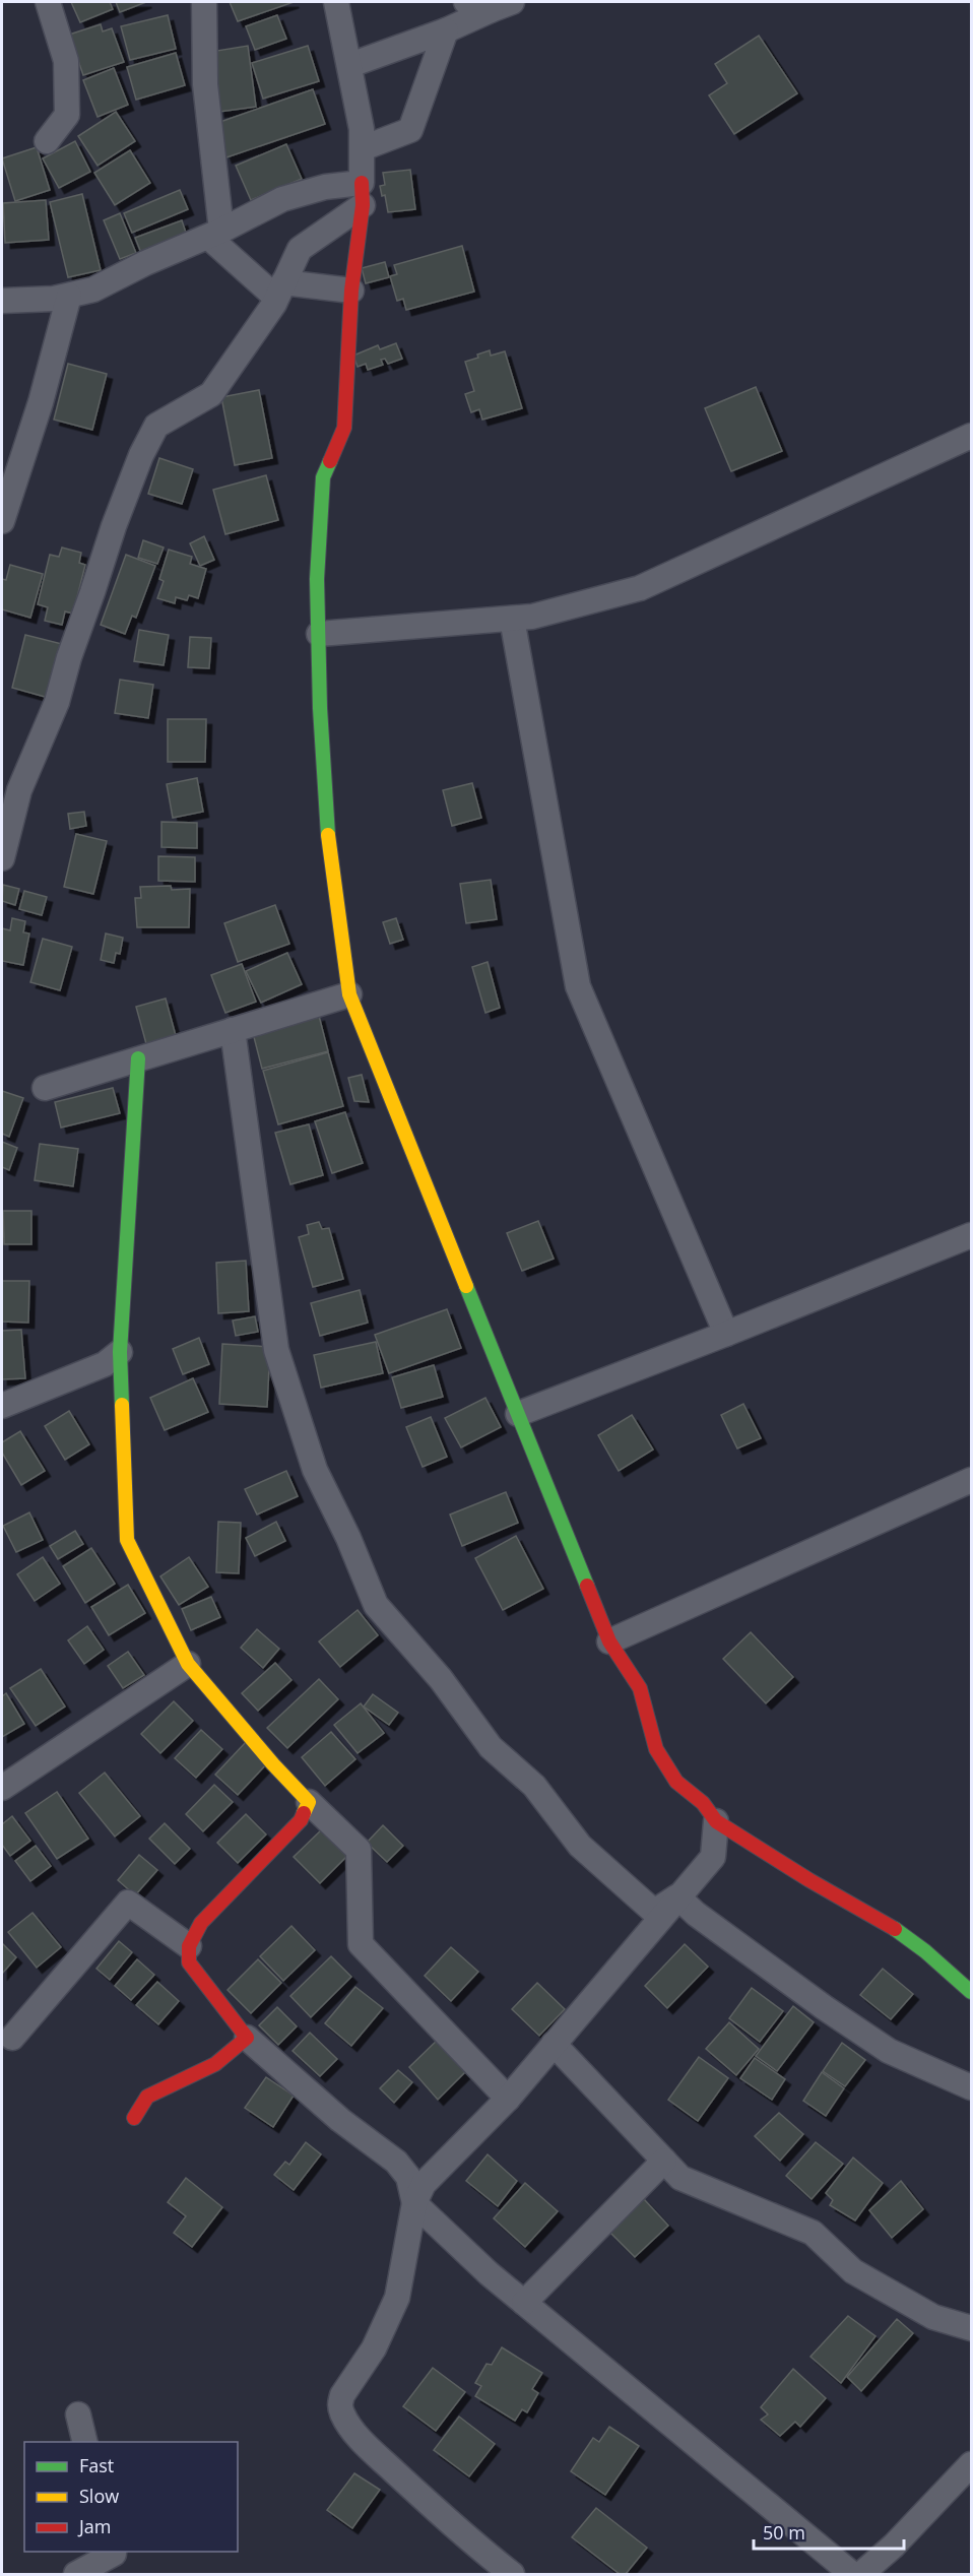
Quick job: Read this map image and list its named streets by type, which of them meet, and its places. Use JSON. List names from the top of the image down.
{
  "legend": ["Fast", "Slow", "Jam"],
  "scale_bar": "50 m"
}
